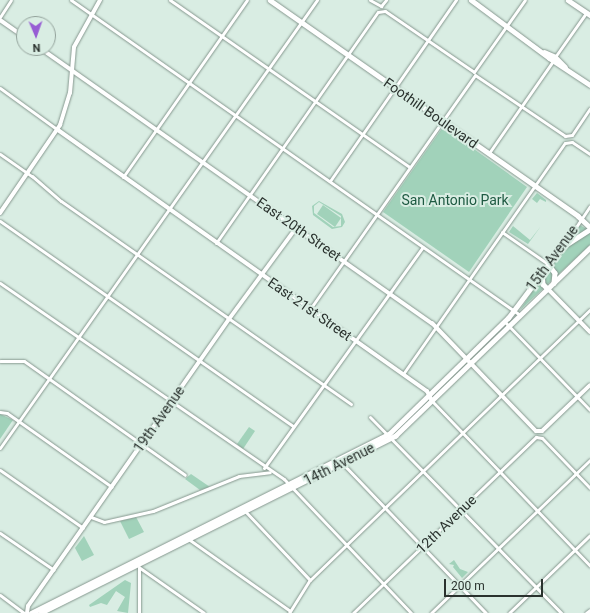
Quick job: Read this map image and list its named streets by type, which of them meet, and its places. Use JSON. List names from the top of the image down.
{
  "streets": {
    "main road": ["Foothill Boulevard", "15th Avenue", "14th Avenue"],
    "street": [
      "East 20th Street",
      "East 21st Street",
      "19th Avenue",
      "12th Avenue"
    ]
  },
  "crossings": [
    ["Foothill Boulevard", "15th Avenue"],
    ["East 20th Street", "19th Avenue"],
    ["East 20th Street", "14th Avenue"],
    ["East 20th Street", "12th Avenue"],
    ["15th Avenue", "14th Avenue"],
    ["East 21st Street", "19th Avenue"],
    ["East 21st Street", "14th Avenue"],
    ["East 21st Street", "12th Avenue"]
  ],
  "parks": ["San Antonio Park"],
  "scale_bar": "200 m",
  "north": "bottom"
}
